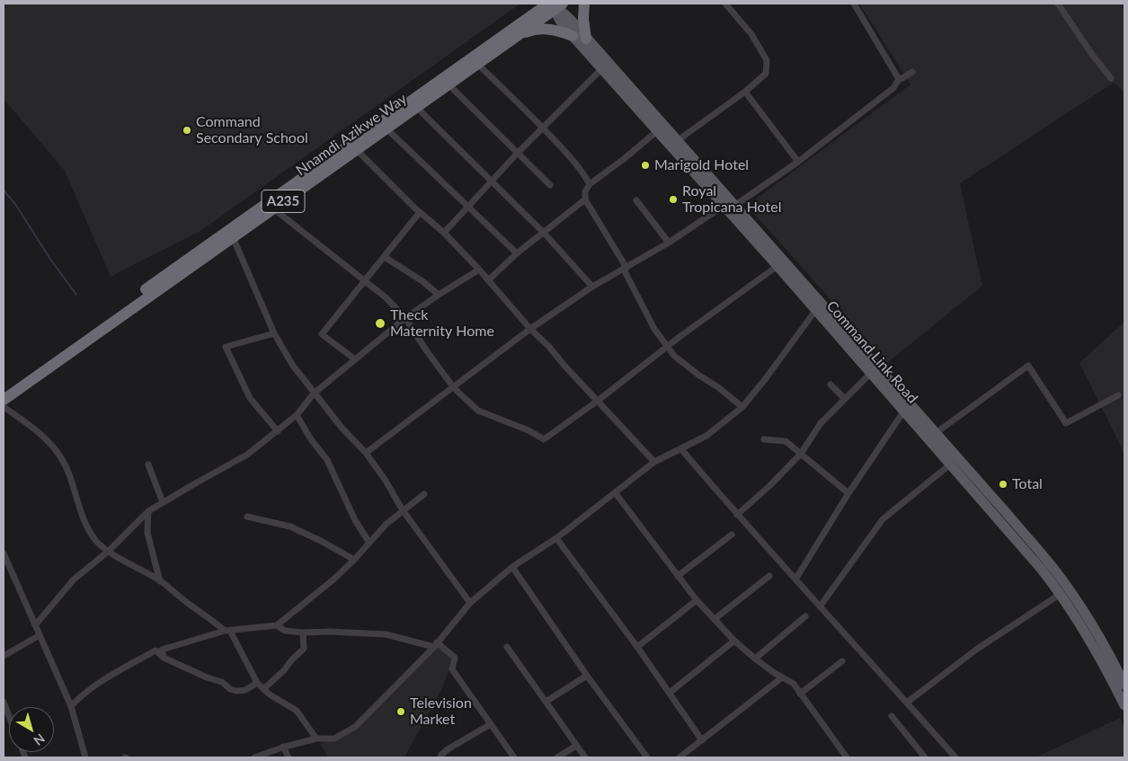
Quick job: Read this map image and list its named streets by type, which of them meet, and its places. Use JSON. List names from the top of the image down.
{
  "streets": {
    "highway": ["Nnamdi Azikwe Way", "A235"],
    "main road": ["Command Link Road"]
  },
  "crossings": [
    ["Nnamdi Azikwe Way", "Command Link Road"]
  ],
  "places": [
    "Command Secondary School",
    "Marigold Hotel",
    "Royal Tropicana Hotel",
    "Theck Maternity Home",
    "Total",
    "Television Market"
  ],
  "north": "bottom right"
}
